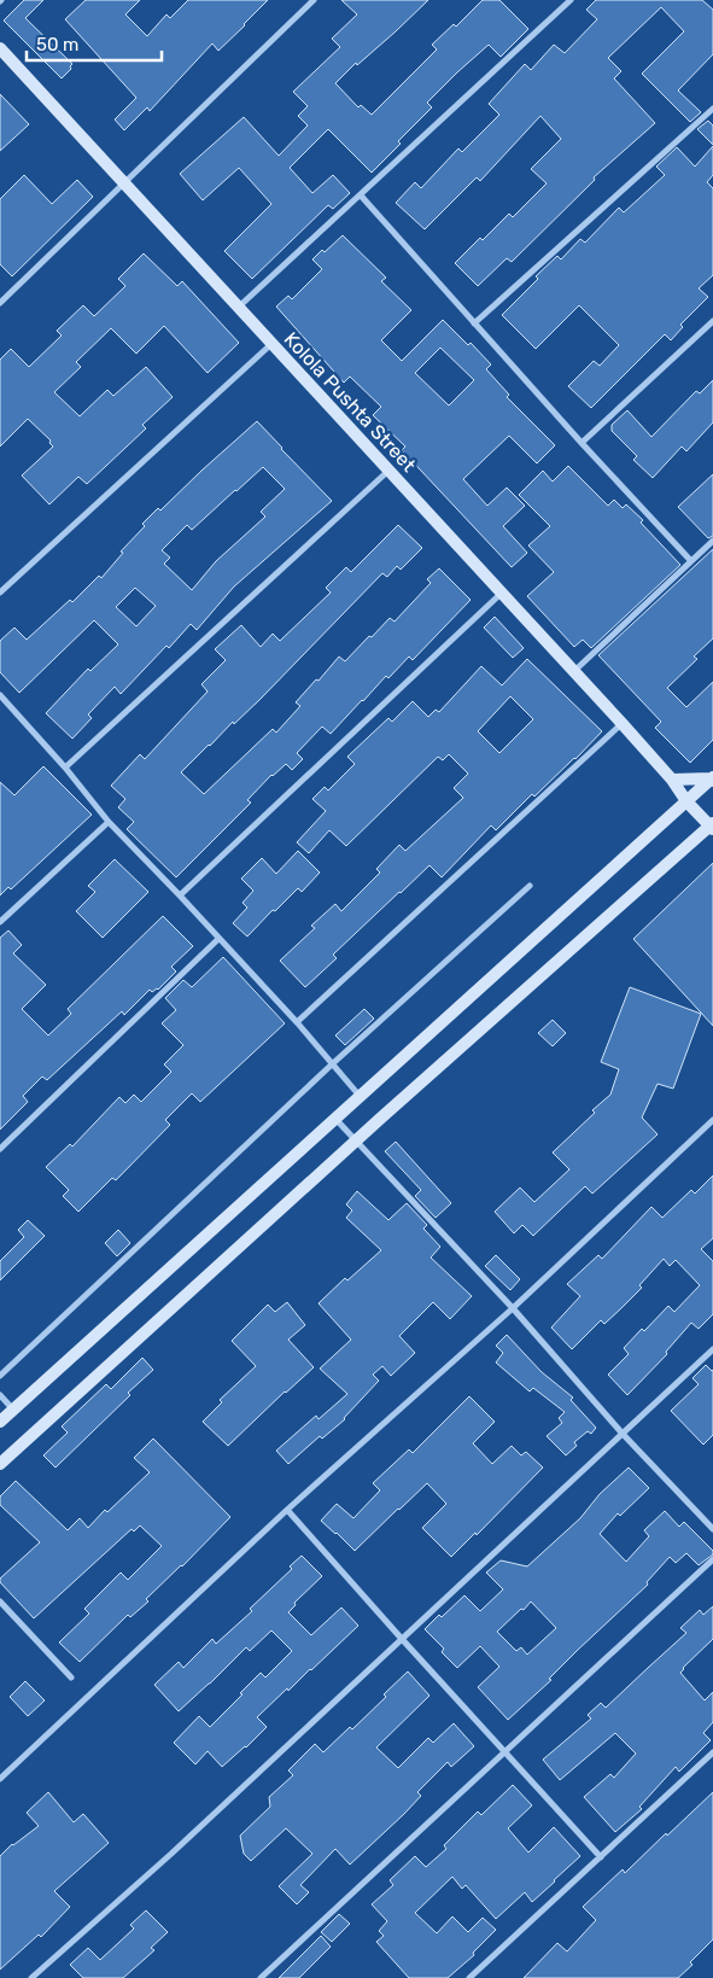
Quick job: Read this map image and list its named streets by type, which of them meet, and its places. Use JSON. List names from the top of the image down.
{
  "streets": {
    "main road": ["Kolola Pushta Street"]
  },
  "scale_bar": "50 m"
}
